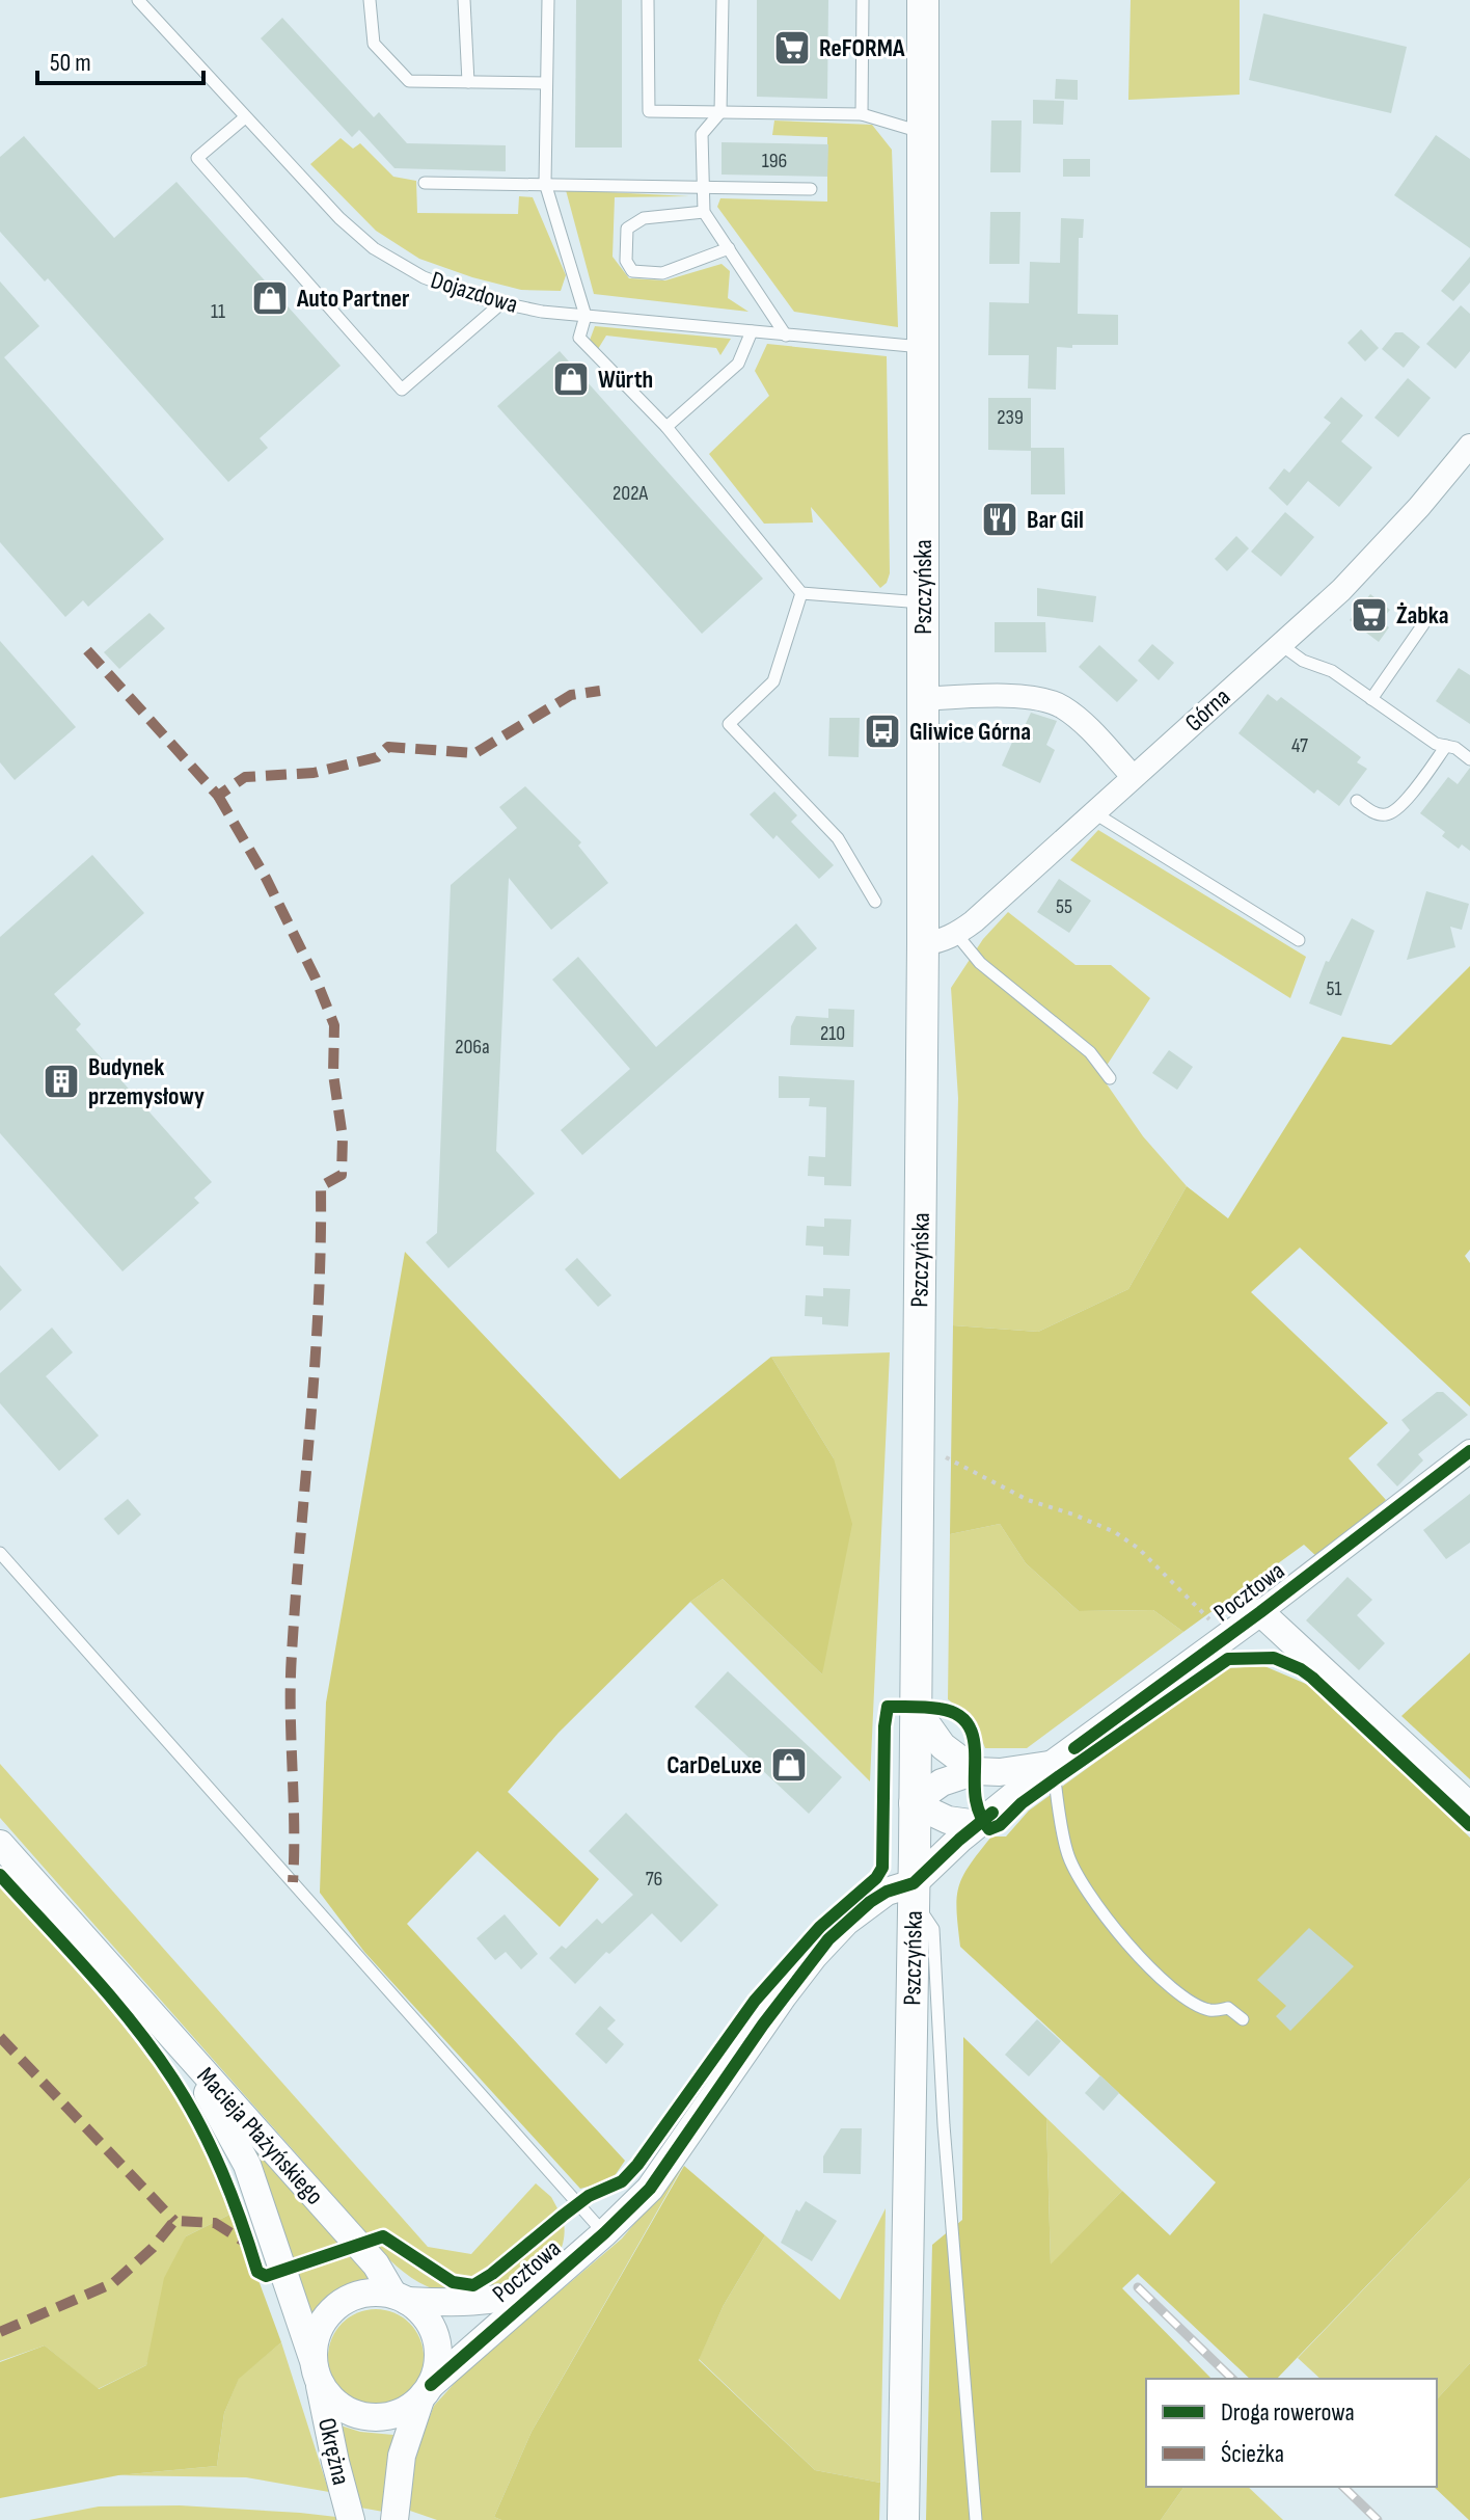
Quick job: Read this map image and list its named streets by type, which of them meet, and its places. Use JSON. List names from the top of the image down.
{
  "streets": {
    "main road": ["Pszczyńska"],
    "street": [
      "Górna",
      "Pocztowa",
      "Macieja Płażyńskiego",
      "Okrężna"
    ],
    "lane": ["Dojazdowa"]
  },
  "crossings": [
    ["Dojazdowa", "Pszczyńska"],
    ["Pszczyńska", "Górna"],
    ["Pszczyńska", "Pocztowa"],
    ["Pocztowa", "Macieja Płażyńskiego"],
    ["Pocztowa", "Okrężna"],
    ["Macieja Płażyńskiego", "Okrężna"]
  ],
  "places": {
    "supermarket": ["ReFORMA", "Żabka"],
    "shop": ["Auto Partner", "Würth", "CarDeLuxe"],
    "restaurant": ["Bar Gil"],
    "bus stop": ["Gliwice Górna"],
    "building": ["Budynek przemysłowy"]
  },
  "house_numbers": [
    "196",
    "11",
    "239",
    "202A",
    "47",
    "55",
    "51",
    "210",
    "206a",
    "76"
  ],
  "legend": ["Droga rowerowa", "Ścieżka"],
  "scale_bar": "50 m"
}
